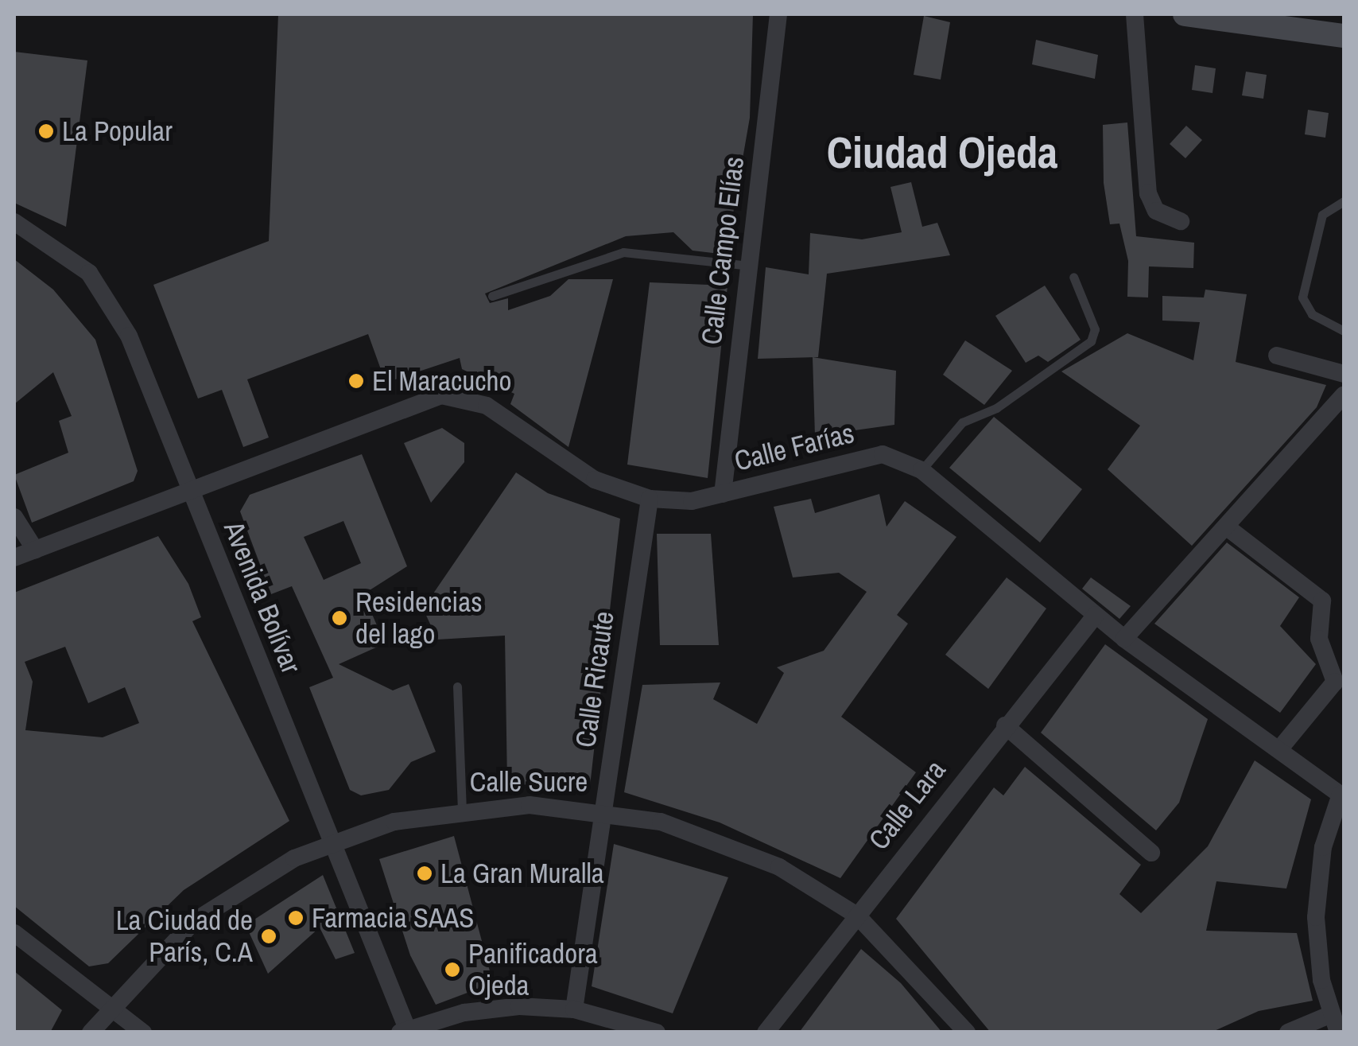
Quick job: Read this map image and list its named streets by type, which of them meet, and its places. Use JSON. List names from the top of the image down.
{
  "streets": {
    "street": [
      "Calle Campo Elías",
      "Calle Farías",
      "Avenida Bolívar",
      "Calle Ricaute",
      "Calle Sucre",
      "Calle Lara"
    ]
  },
  "crossings": [
    ["Calle Campo Elías", "Calle Farías"],
    ["Calle Farías", "Avenida Bolívar"],
    ["Calle Farías", "Calle Ricaute"],
    ["Calle Farías", "Calle Lara"],
    ["Avenida Bolívar", "Calle Sucre"],
    ["Calle Ricaute", "Calle Sucre"],
    ["Calle Sucre", "Calle Lara"]
  ],
  "districts": ["Ciudad Ojeda"],
  "places": [
    "La Popular",
    "El Maracucho",
    "Residencias del lago",
    "La Gran Muralla",
    "Farmacia SAAS",
    "La Ciudad de París, C.A",
    "Panificadora Ojeda"
  ]
}
